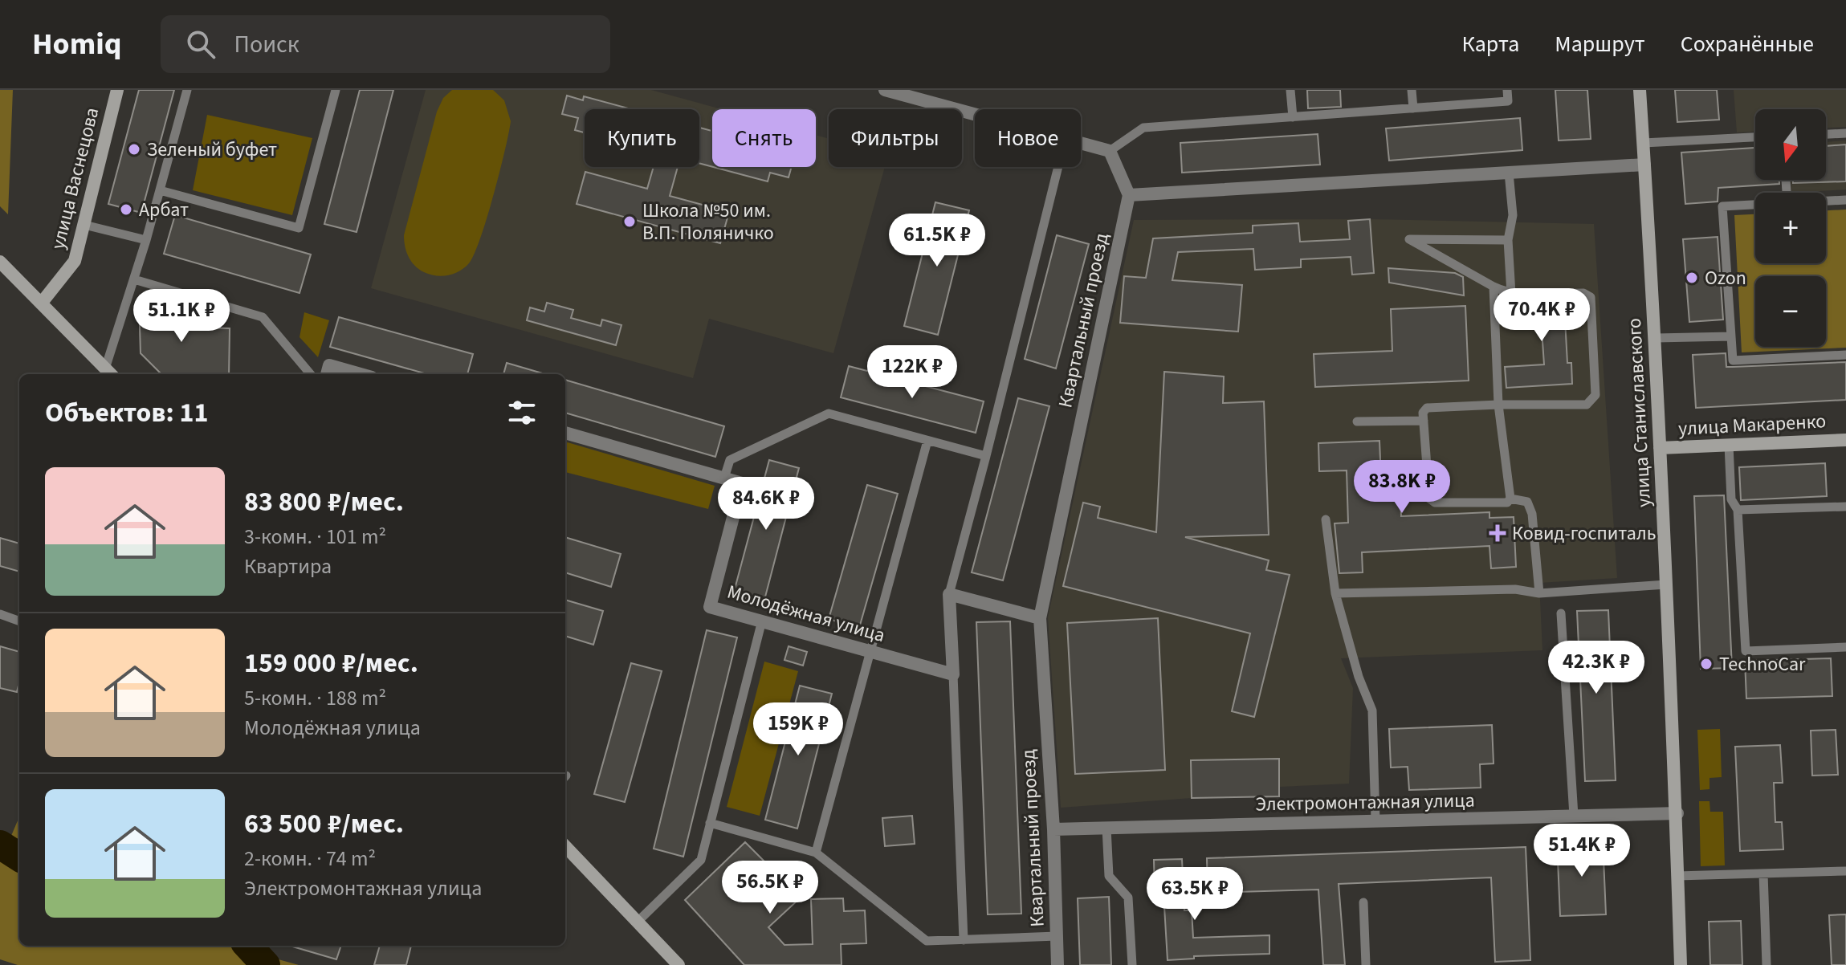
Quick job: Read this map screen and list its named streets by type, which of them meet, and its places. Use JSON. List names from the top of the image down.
{
  "streets": {
    "main road": ["улица Васнецова", "улица Станиславского", "улица Макаренко"],
    "street": ["Квартальный проезд", "Молодёжная улица", "Электромонтажная улица"]
  },
  "crossings": [
    ["Квартальный проезд", "Электромонтажная улица"],
    ["улица Станиславского", "улица Макаренко"],
    ["улица Станиславского", "Электромонтажная улица"]
  ],
  "places": {
    "other": [
      "Зеленый буфет",
      "Арбат",
      "Школа №50 им. В.П. Поляничко",
      "Ozon",
      "TechnoCar"
    ],
    "health": ["Ковид-госпиталь"]
  },
  "north": "bottom",
  "page": {
    "header": "Homiq",
    "search": "Поиск",
    "nav": ["Карта", "Маршрут", "Сохранённые"],
    "map_buttons": ["+", "−"],
    "chip": [
      "Купить",
      "Снять",
      "Фильтры",
      "Новое"
    ],
    "price": [
      "61.5K ₽",
      "70.4K ₽",
      "51.1K ₽",
      "122K ₽",
      "83.8K ₽",
      "84.6K ₽",
      "42.3K ₽",
      "159K ₽",
      "51.4K ₽",
      "56.5K ₽",
      "63.5K ₽"
    ],
    "heading": "Объектов: 11",
    "list": [
      {
        "name": "83 800 ₽/мес.",
        "note": "3-комн. · 101 m² · Квартира"
      },
      {
        "name": "159 000 ₽/мес.",
        "note": "5-комн. · 188 m² · Молодёжная улица"
      },
      {
        "name": "63 500 ₽/мес.",
        "note": "2-комн. · 74 m² · Электромонтажная улица"
      }
    ]
  }
}
